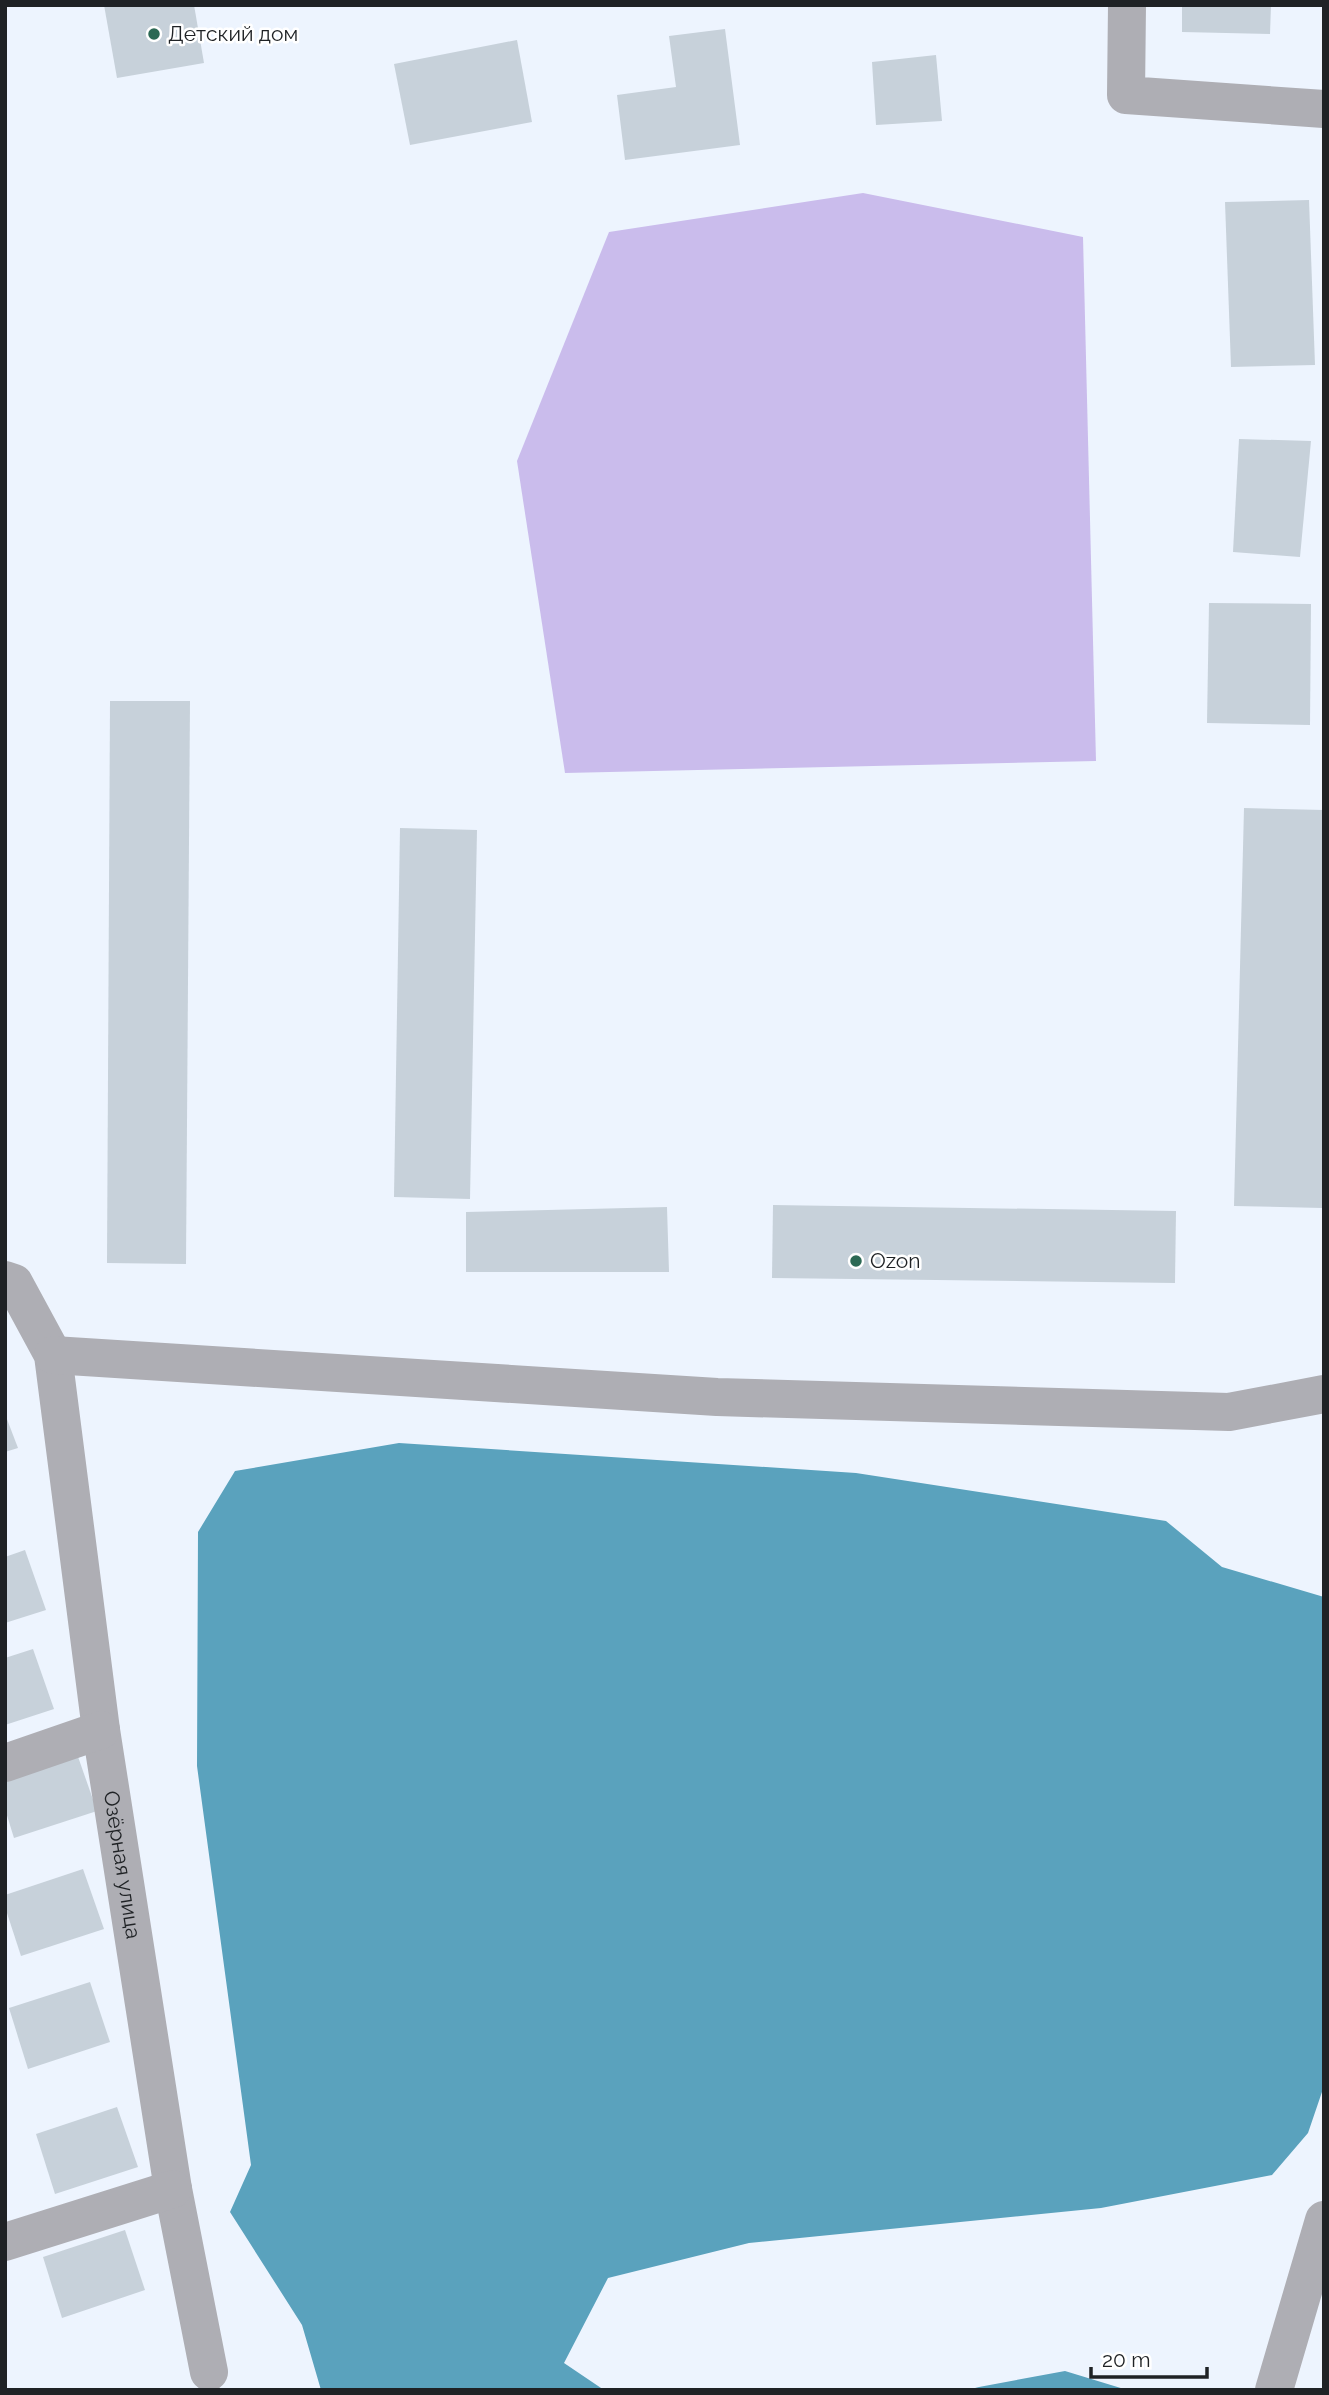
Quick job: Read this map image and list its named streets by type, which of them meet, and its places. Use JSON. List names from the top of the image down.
{
  "streets": {
    "street": ["Озёрная улица"]
  },
  "places": ["Детский дом", "Ozon"],
  "scale_bar": "20 m"
}
